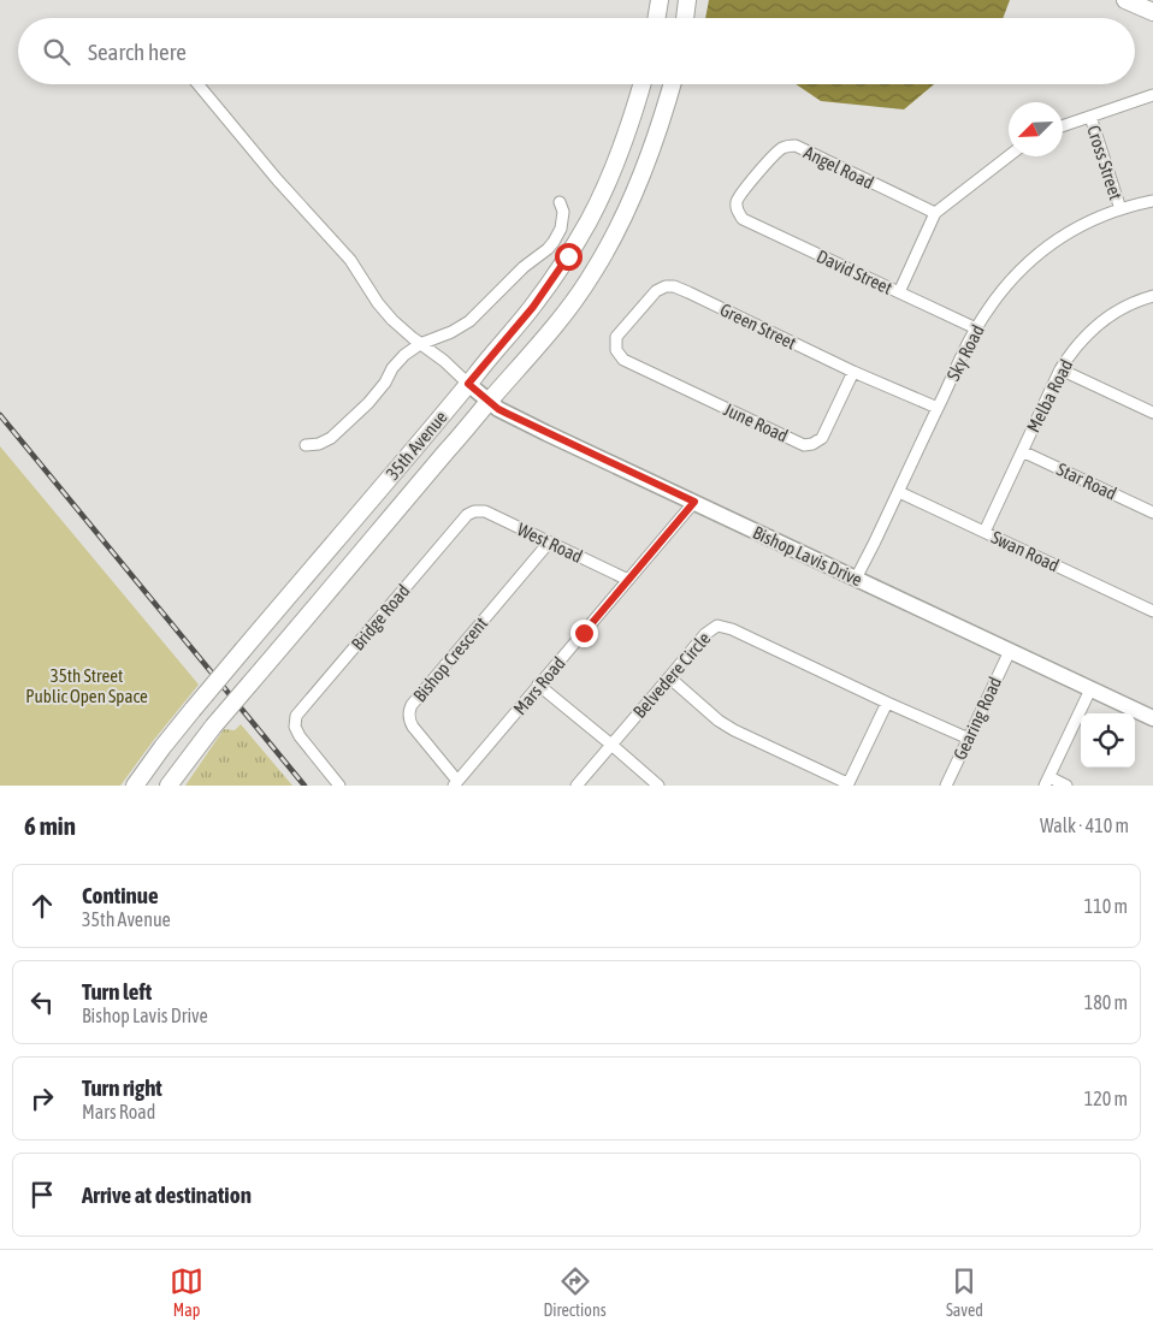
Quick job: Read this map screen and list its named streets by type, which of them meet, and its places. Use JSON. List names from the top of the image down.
{
  "streets": {
    "main road": ["35th Avenue"],
    "street": [
      "Cross Street",
      "Angel Road",
      "David Street",
      "Green Street",
      "Sky Road",
      "Melba Road",
      "June Road",
      "Star Road",
      "West Road",
      "Swan Road",
      "Bishop Lavis Drive",
      "Bridge Road",
      "Bishop Crescent",
      "Belvedere Circle",
      "Mars Road",
      "Gearing Road"
    ]
  },
  "crossings": [
    ["Cross Street", "Sky Road"],
    ["Angel Road", "David Street"],
    ["David Street", "Sky Road"],
    ["Green Street", "Sky Road"],
    ["Green Street", "June Road"],
    ["Sky Road", "Swan Road"],
    ["Sky Road", "Bishop Lavis Drive"],
    ["Melba Road", "Star Road"],
    ["Melba Road", "Swan Road"],
    ["35th Avenue", "Bishop Lavis Drive"],
    ["West Road", "Bridge Road"],
    ["West Road", "Bishop Crescent"],
    ["West Road", "Mars Road"],
    ["Bishop Lavis Drive", "Mars Road"],
    ["Bishop Lavis Drive", "Gearing Road"],
    ["Bishop Crescent", "Mars Road"],
    ["Belvedere Circle", "Gearing Road"]
  ],
  "parks": ["35th Street Public Open Space"],
  "north": "bottom left",
  "page": {
    "search": "Search here",
    "heading": ["6 min", "Walk · 410 m"],
    "list": [
      ["Continue", "35th Avenue", "110 m"],
      ["Turn left", "Bishop Lavis Drive", "180 m"],
      ["Turn right", "Mars Road", "120 m"],
      "Arrive at destination"
    ],
    "nav": ["Map", "Directions", "Saved"]
  }
}
